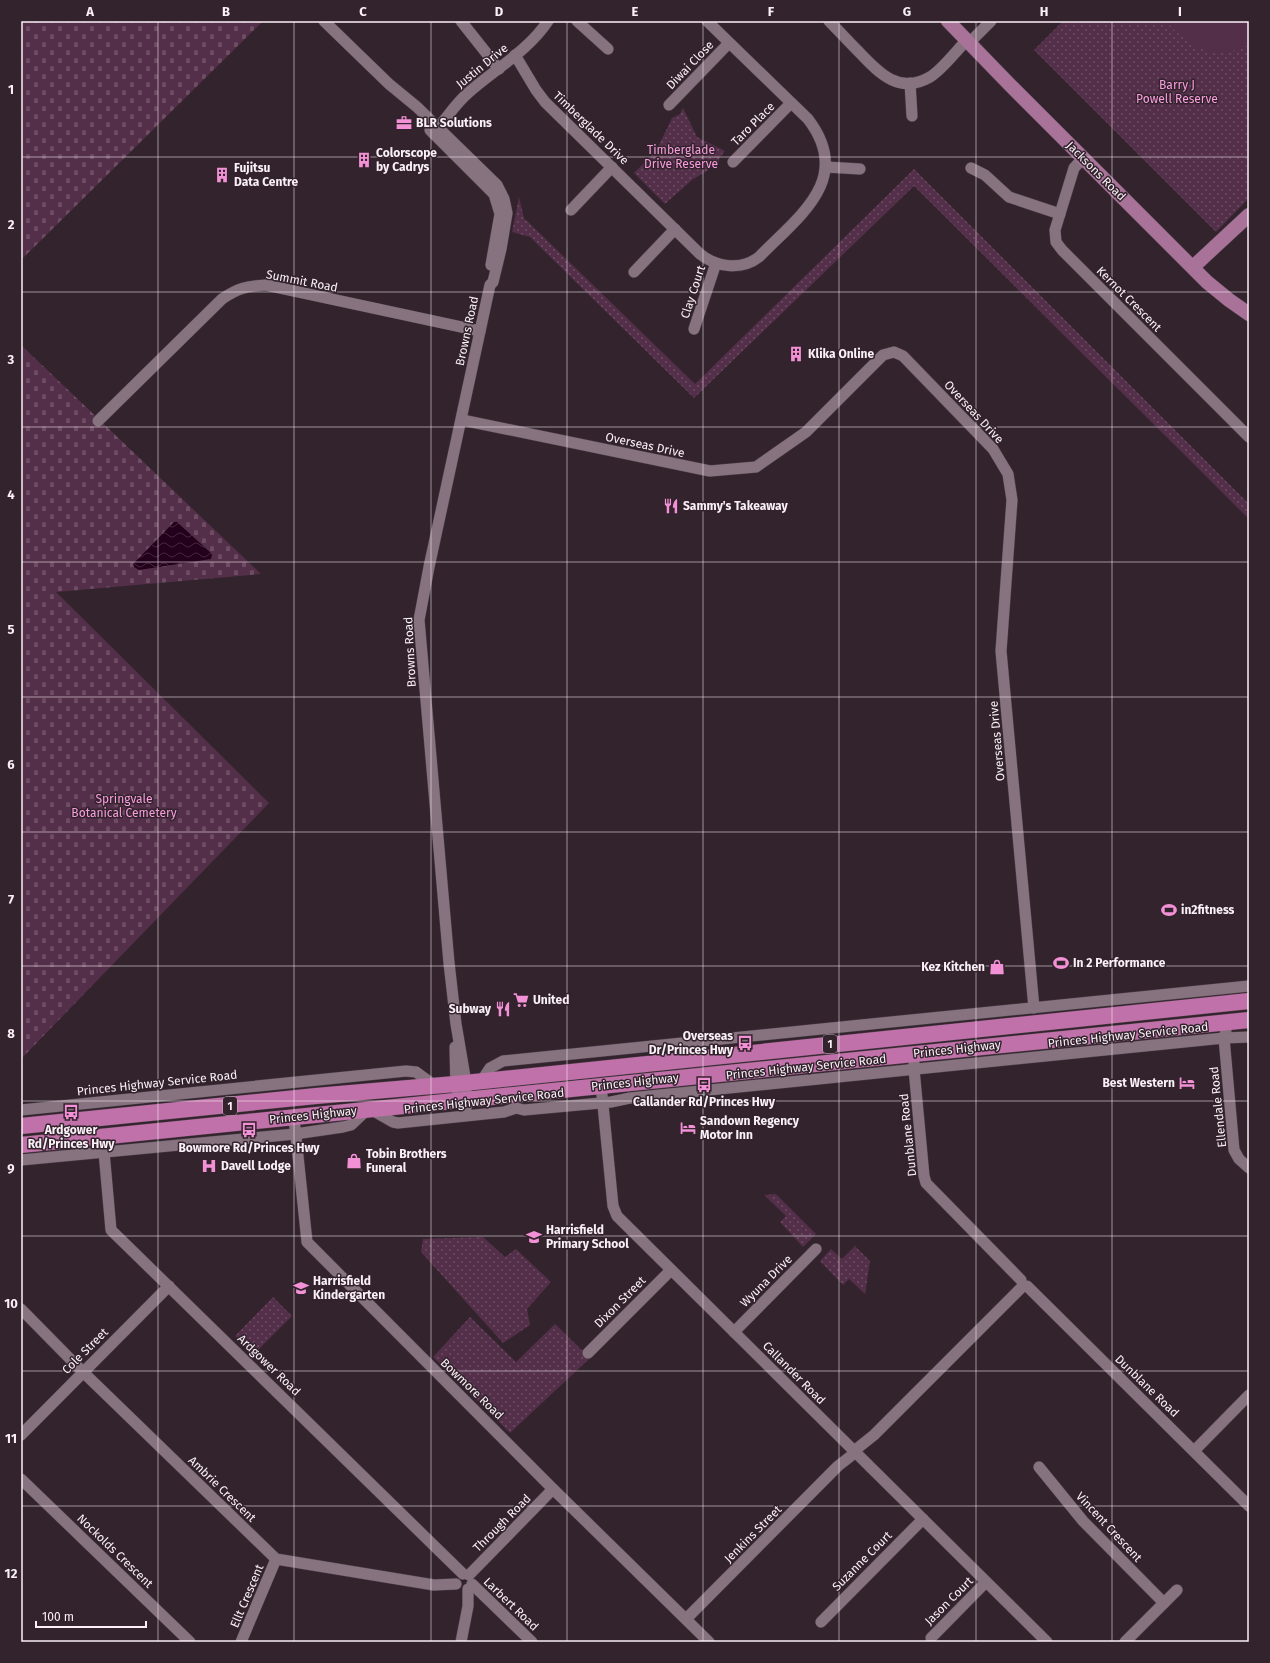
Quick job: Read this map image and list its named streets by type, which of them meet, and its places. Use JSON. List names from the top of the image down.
{
  "streets": {
    "highway": ["1", "Princes Highway"],
    "main road": ["Jacksons Road"],
    "street": [
      "Diwai Close",
      "Justin Drive",
      "Taro Place",
      "Timberglade Drive",
      "Summit Road",
      "Clay Court",
      "Kernot Crescent",
      "Browns Road",
      "Overseas Drive",
      "Princes Highway Service Road",
      "Ellendale Road",
      "Dunblane Road",
      "Wyuna Drive",
      "Dixon Street",
      "Cole Street",
      "Ardgower Road",
      "Callander Road",
      "Bowmore Road",
      "Ambrie Crescent",
      "Through Road",
      "Vincent Crescent",
      "Jenkins Street",
      "Nockolds Crescent",
      "Suzanne Court",
      "Ellt Crescent",
      "Jason Court",
      "Larbert Road"
    ]
  },
  "crossings": [
    ["Diwai Close", "Timberglade Drive"],
    ["Justin Drive", "Timberglade Drive"],
    ["Justin Drive", "Browns Road"],
    ["Taro Place", "Timberglade Drive"],
    ["Timberglade Drive", "Clay Court"],
    ["Jacksons Road", "Kernot Crescent"],
    ["Summit Road", "Browns Road"],
    ["Browns Road", "Overseas Drive"],
    ["Browns Road", "Princes Highway Service Road"],
    ["Browns Road", "Princes Highway"],
    ["Overseas Drive", "Princes Highway Service Road"],
    ["Princes Highway Service Road", "Princes Highway"],
    ["Princes Highway Service Road", "Ellendale Road"],
    ["Princes Highway Service Road", "Dunblane Road"],
    ["Princes Highway Service Road", "Callander Road"],
    ["Princes Highway", "Ellendale Road"],
    ["Princes Highway", "Dunblane Road"],
    ["Princes Highway", "Callander Road"],
    ["Princes Highway", "Bowmore Road"],
    ["Dunblane Road", "Jenkins Street"],
    ["Wyuna Drive", "Callander Road"],
    ["Dixon Street", "Callander Road"],
    ["Cole Street", "Ardgower Road"],
    ["Cole Street", "Ambrie Crescent"],
    ["Ardgower Road", "Through Road"],
    ["Ardgower Road", "Larbert Road"],
    ["Callander Road", "Jenkins Street"],
    ["Callander Road", "Suzanne Court"],
    ["Callander Road", "Jason Court"],
    ["Bowmore Road", "Through Road"],
    ["Bowmore Road", "Jenkins Street"],
    ["Ambrie Crescent", "Through Road"],
    ["Ambrie Crescent", "Ellt Crescent"],
    ["Through Road", "Ellt Crescent"],
    ["Through Road", "Larbert Road"]
  ],
  "parks": ["Barry J Powell Reserve", "Timberglade Drive Reserve", "Springvale Botanical Cemetery"],
  "places": {
    "office": ["BLR Solutions"],
    "building": ["Colorscope by Cadrys", "Fujitsu Data Centre", "Klika Online"],
    "restaurant": ["Sammy's Takeaway", "Subway"],
    "sports": ["in2fitness", "In 2 Performance"],
    "shop": ["Kez Kitchen", "Tobin Brothers Funeral"],
    "supermarket": ["United"],
    "bus stop": [
      "Overseas Dr/Princes Hwy",
      "Callander Rd/Princes Hwy",
      "Ardgower Rd/Princes Hwy",
      "Bowmore Rd/Princes Hwy"
    ],
    "hotel": ["Best Western", "Sandown Regency Motor Inn"],
    "hospital": ["Davell Lodge"],
    "school or university": ["Harrisfield Primary School", "Harrisfield Kindergarten"]
  },
  "scale_bar": "100 m",
  "grid": {
    "columns": [
      "A",
      "B",
      "C",
      "D",
      "E",
      "F",
      "G",
      "H",
      "I"
    ],
    "rows": [
      "1",
      "2",
      "3",
      "4",
      "5",
      "6",
      "7",
      "8",
      "9",
      "10",
      "11",
      "12"
    ]
  }
}
